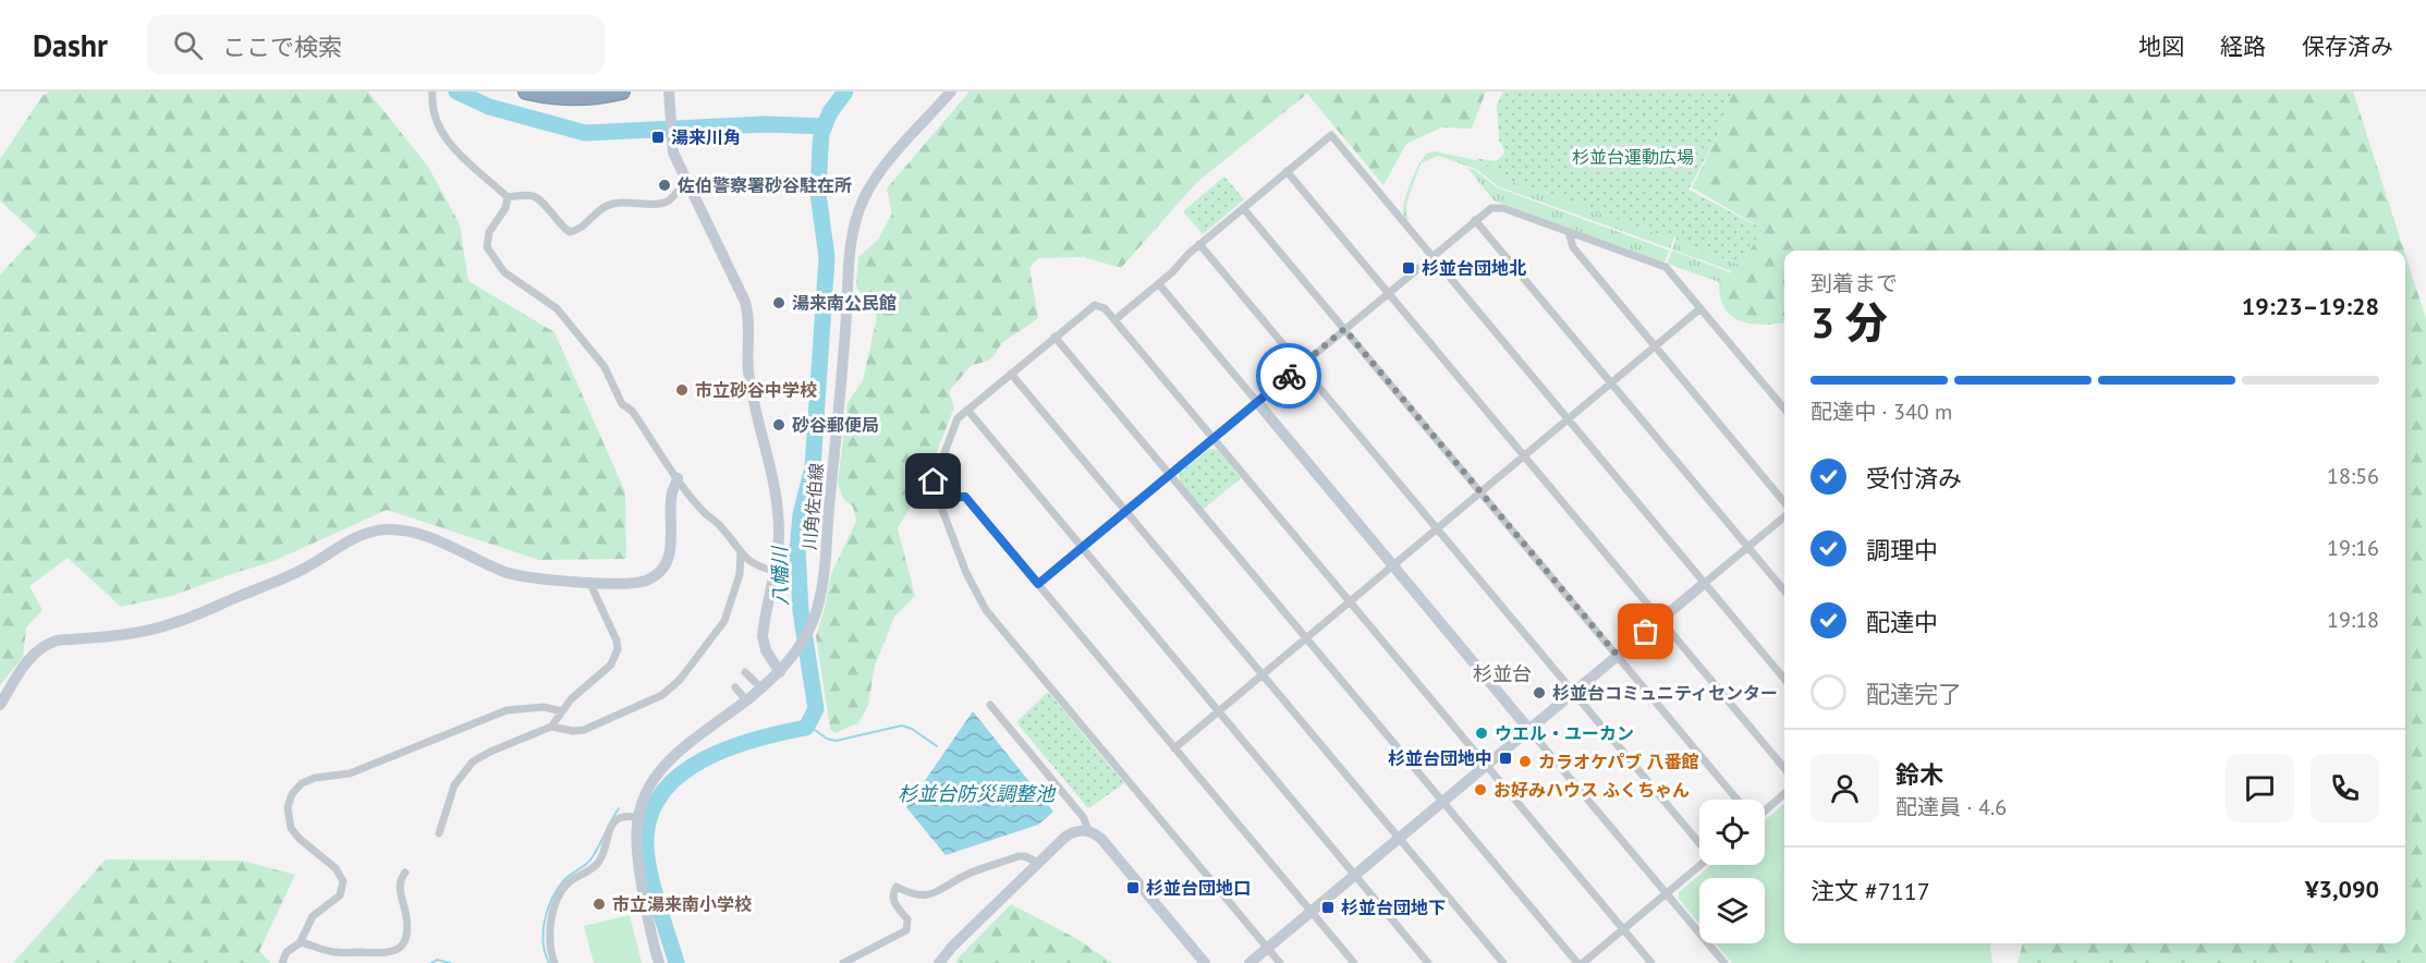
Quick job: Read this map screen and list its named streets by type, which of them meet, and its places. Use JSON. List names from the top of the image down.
{
  "streets": {
    "street": ["川角佐伯線"]
  },
  "districts": ["杉並台"],
  "water": ["八幡川", "杉並台防災調整池"],
  "parks": ["杉並台運動広場"],
  "places": {
    "transit": [
      "湯来川角",
      "杉並台団地北",
      "杉並台団地中",
      "杉並台団地口",
      "杉並台団地下"
    ],
    "other": [
      "佐伯警察署砂谷駐在所",
      "湯来南公民館",
      "市立砂谷中学校",
      "砂谷郵便局",
      "杉並台コミュニティセンター",
      "ウエル・ユーカン",
      "カラオケパブ 八番館",
      "お好みハウス ふくちゃん",
      "市立湯来南小学校"
    ]
  },
  "page": {
    "header": "Dashr",
    "search": "ここで検索",
    "nav": ["地図", "経路", "保存済み"],
    "heading": ["3 分", "到着まで", "19:23–19:28"],
    "panel": [
      "鈴木",
      "配達員 · 4.6",
      "注文 #7117",
      "¥3,090"
    ],
    "bar": "配達中 · 340 m",
    "list": [
      ["受付済み", "18:56"],
      ["調理中", "19:16"],
      ["配達中", "19:18"],
      "配達完了"
    ]
  }
}
